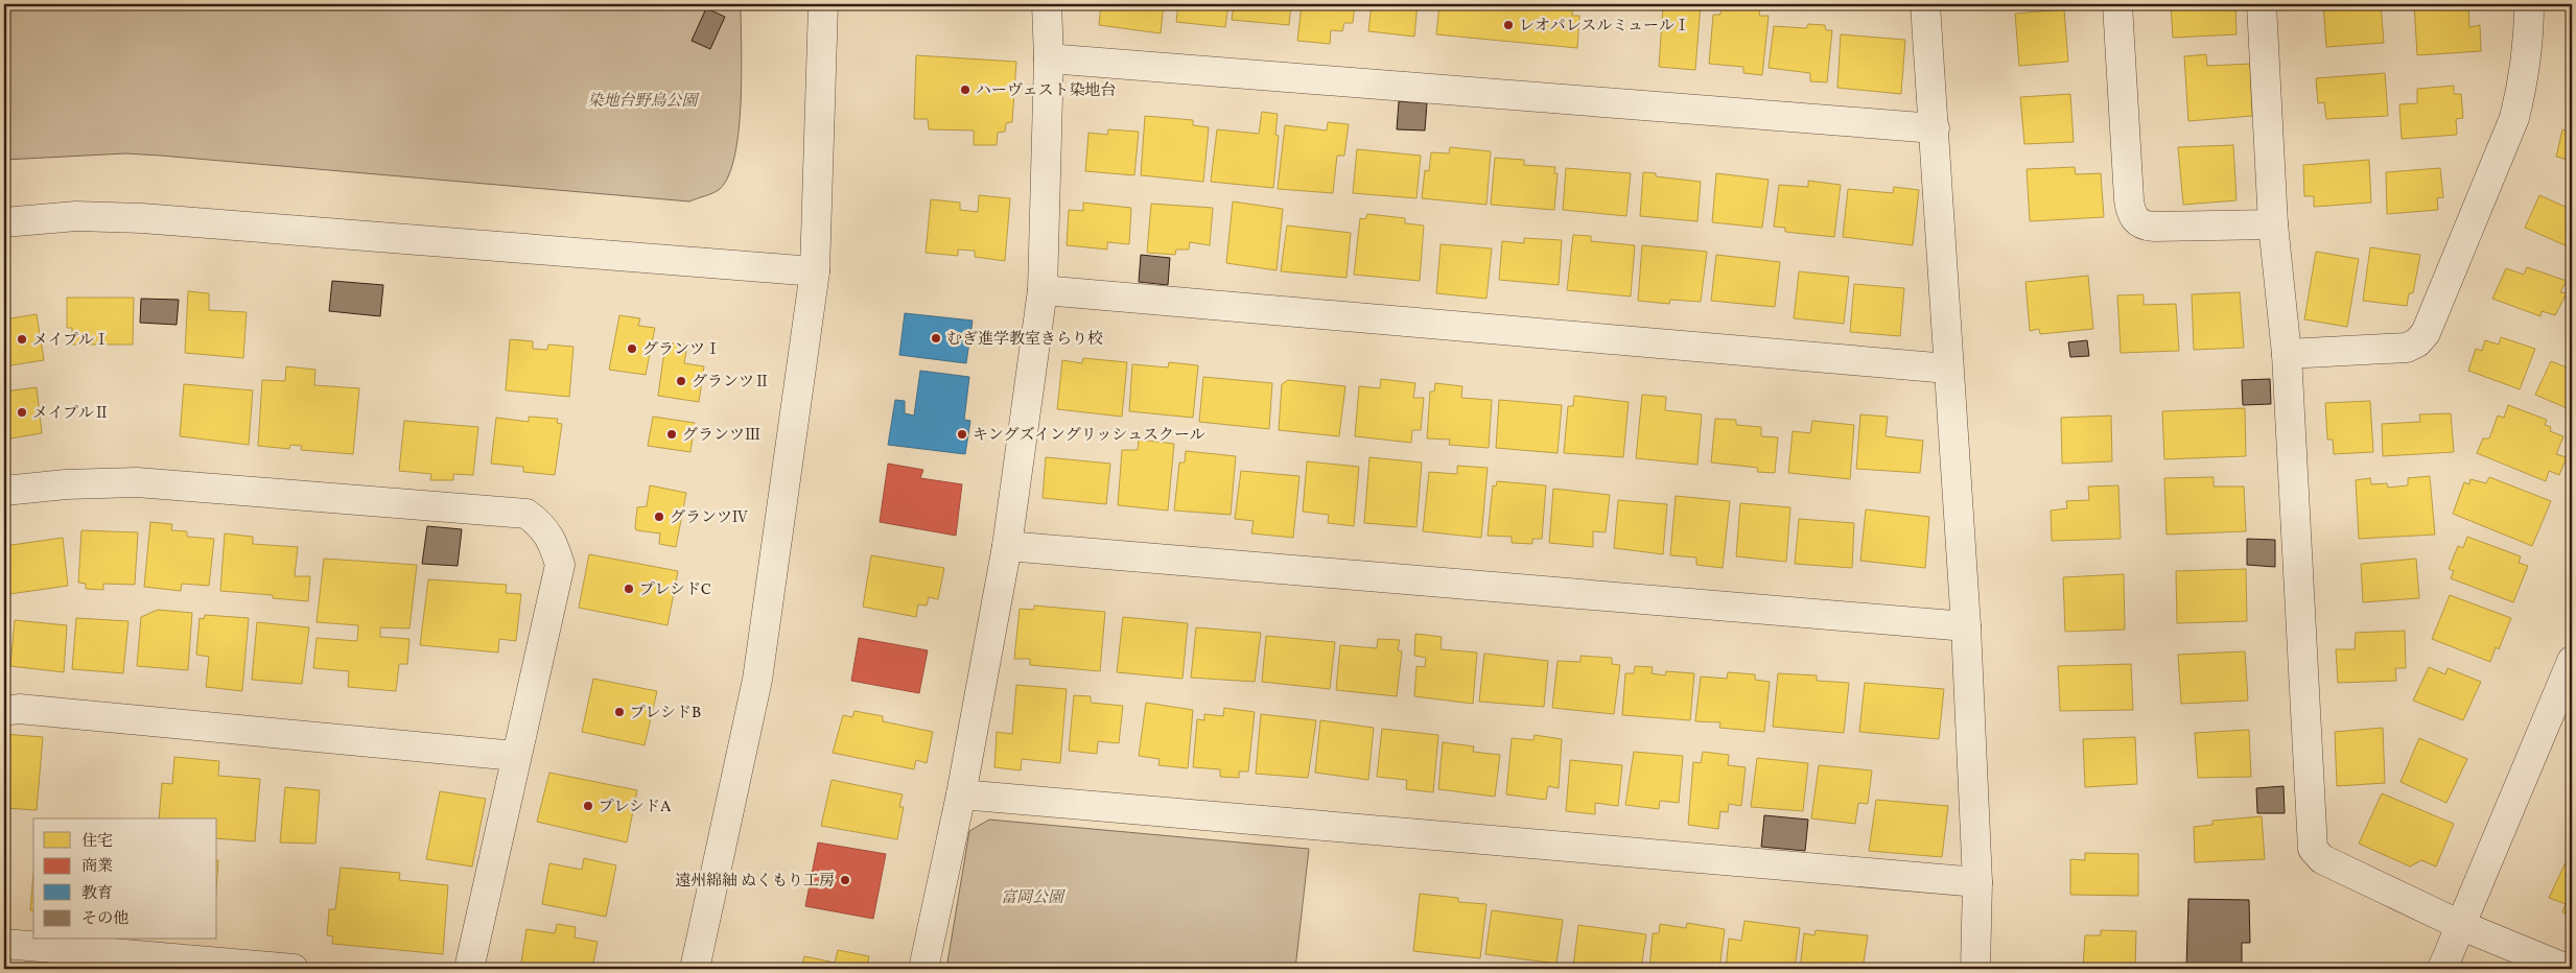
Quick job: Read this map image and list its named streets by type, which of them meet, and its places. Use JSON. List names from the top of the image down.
{
  "parks": ["染地台野鳥公園", "富岡公園"],
  "places": [
    "レオパレスルミュールⅠ",
    "ハーヴェスト染地台",
    "むぎ進学教室きらり校",
    "メイプルⅠ",
    "グランツⅠ",
    "グランツⅡ",
    "メイプルⅡ",
    "グランツⅢ",
    "キングズイングリッシュスクール",
    "グランツⅣ",
    "プレシドC",
    "プレシドB",
    "プレシドA",
    "遠州綿紬 ぬくもり工房"
  ],
  "legend": [
    "住宅",
    "商業",
    "教育",
    "その他"
  ]
}
